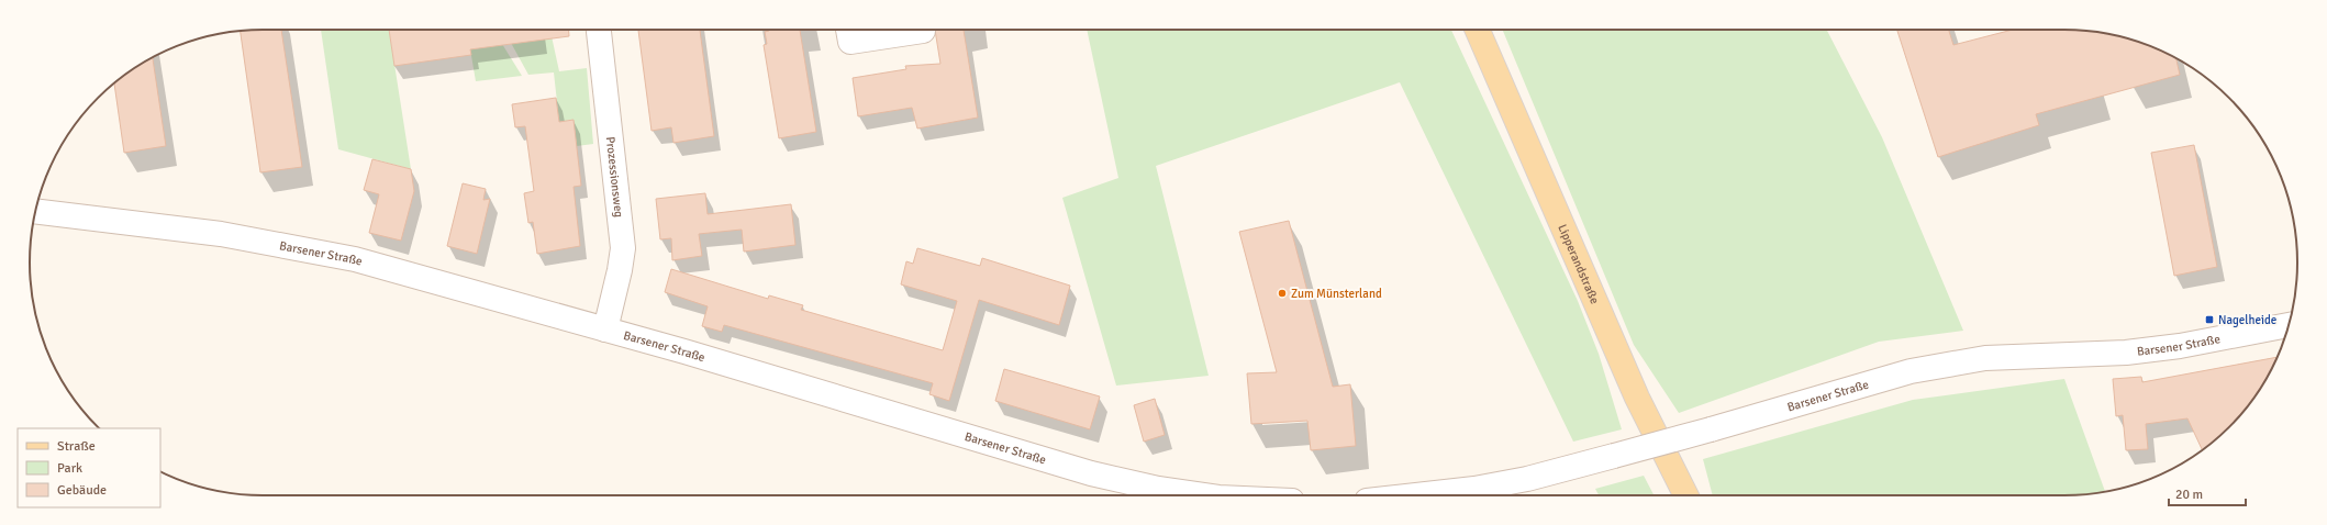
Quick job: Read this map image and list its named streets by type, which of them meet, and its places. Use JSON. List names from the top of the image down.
{
  "streets": {
    "main road": ["Lipperandstraße"],
    "street": ["Prozessionsweg", "Barsener Straße"]
  },
  "crossings": [
    ["Prozessionsweg", "Barsener Straße"]
  ],
  "places": {
    "other": ["Zum Münsterland"],
    "transit": ["Nagelheide"]
  },
  "legend": ["Straße", "Park", "Gebäude"],
  "scale_bar": "20 m"
}
